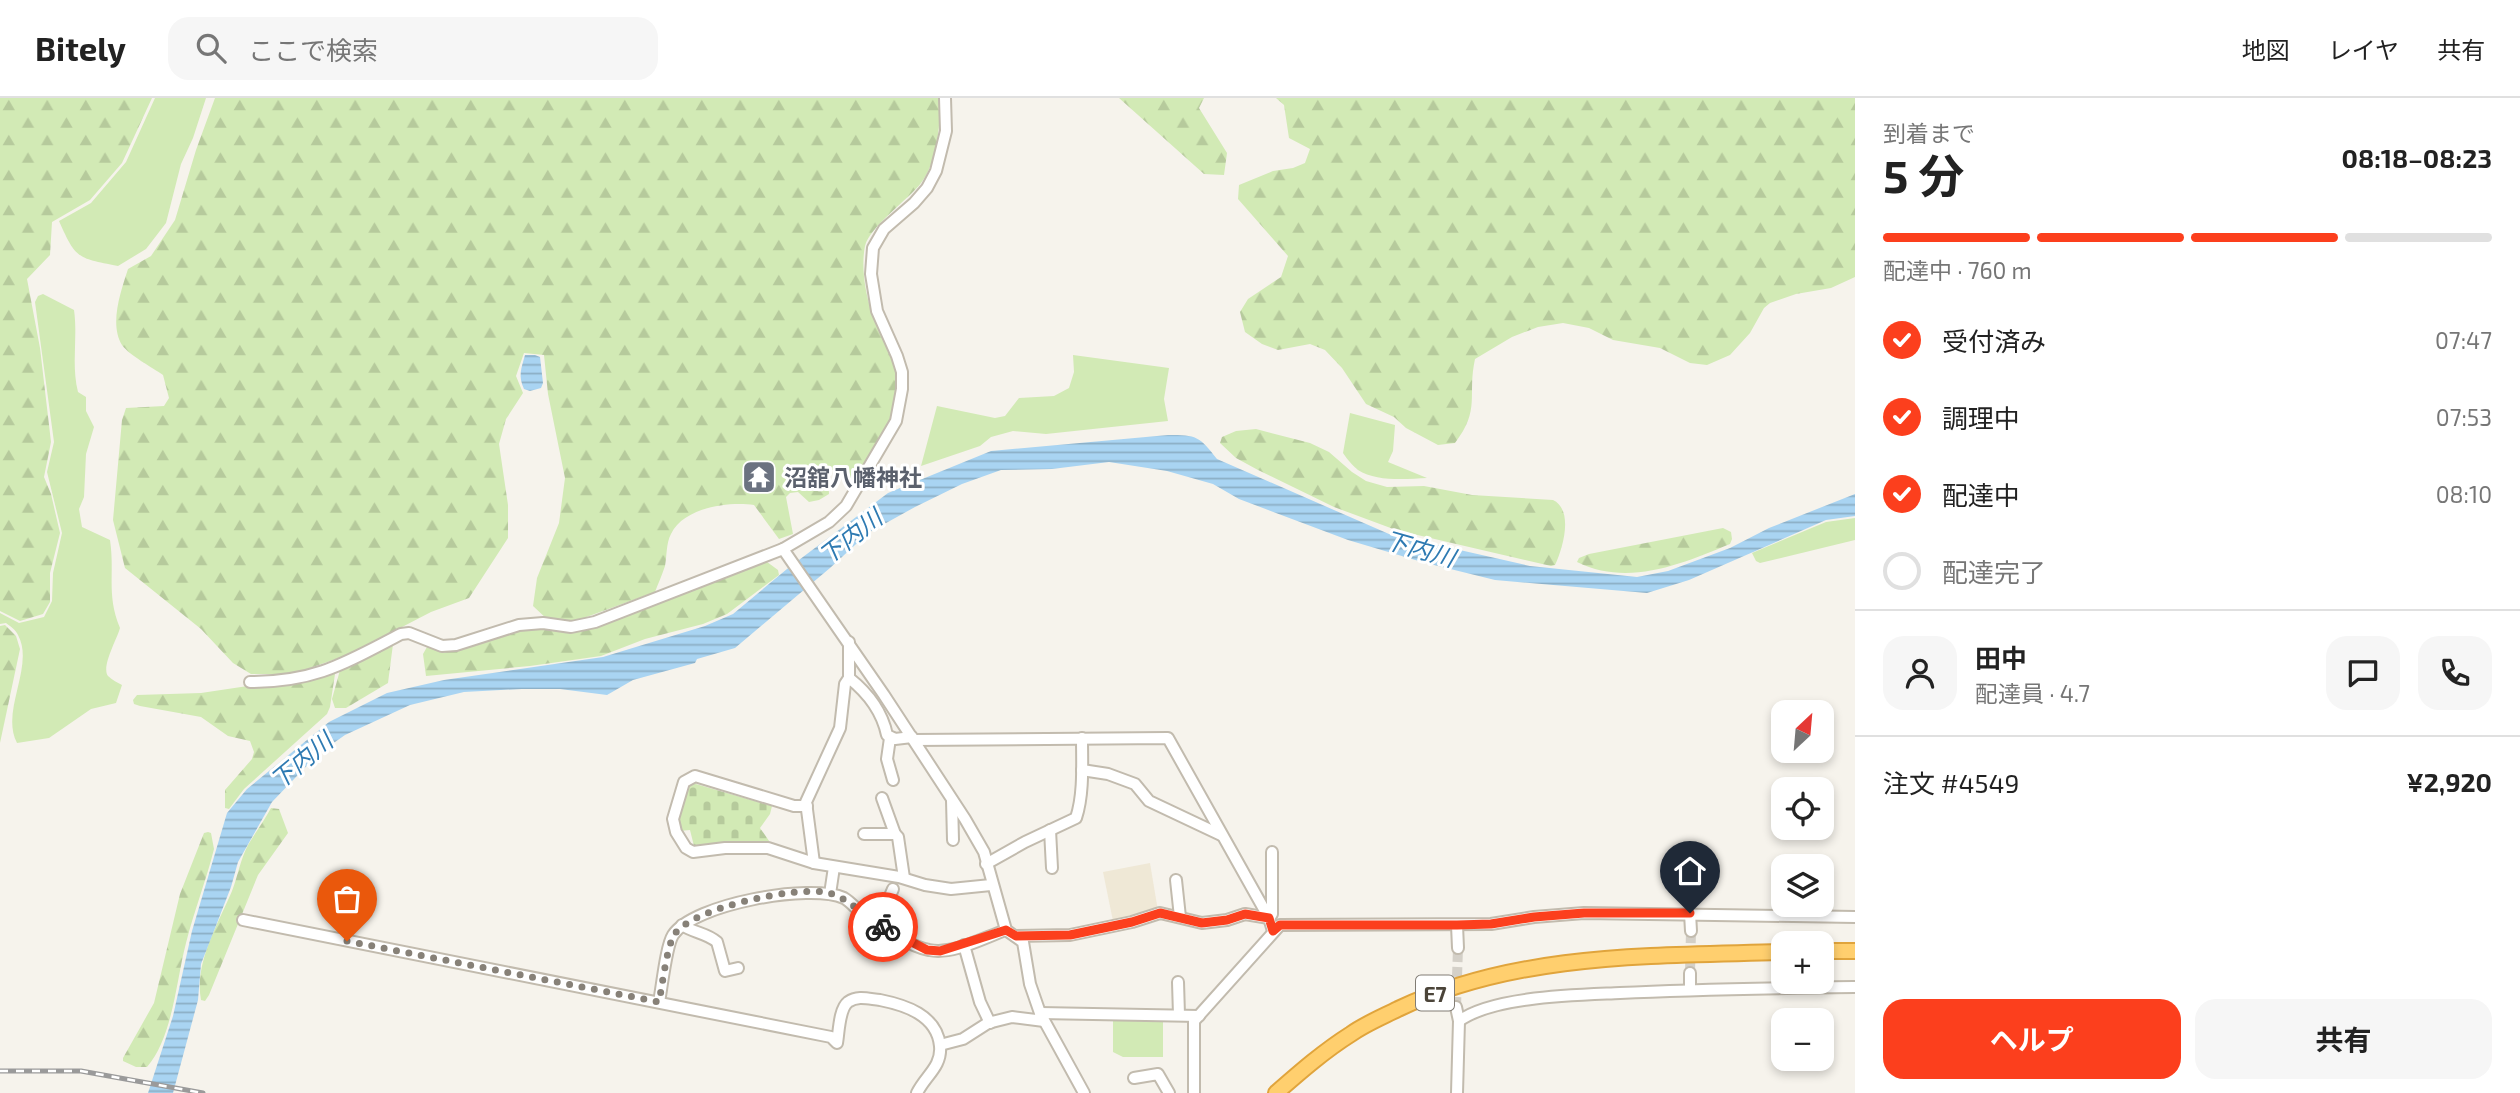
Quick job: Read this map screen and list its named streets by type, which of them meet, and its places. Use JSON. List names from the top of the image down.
{
  "streets": {
    "highway": ["E7"]
  },
  "water": ["下内川"],
  "places": {
    "temple": ["沼舘八幡神社"]
  },
  "north": "top right",
  "page": {
    "header": "Bitely",
    "search": "ここで検索",
    "nav": ["地図", "レイヤ", "共有"],
    "heading": ["5 分", "到着まで", "08:18–08:23"],
    "panel": [
      "田中",
      "配達員 · 4.7",
      "注文 #4549",
      "¥2,920"
    ],
    "bar": "配達中 · 760 m",
    "list": [
      ["受付済み", "07:47"],
      ["調理中", "07:53"],
      ["配達中", "08:10"],
      "配達完了"
    ],
    "map_buttons": ["+", "−"],
    "buttons": ["ヘルプ", "共有"]
  }
}
